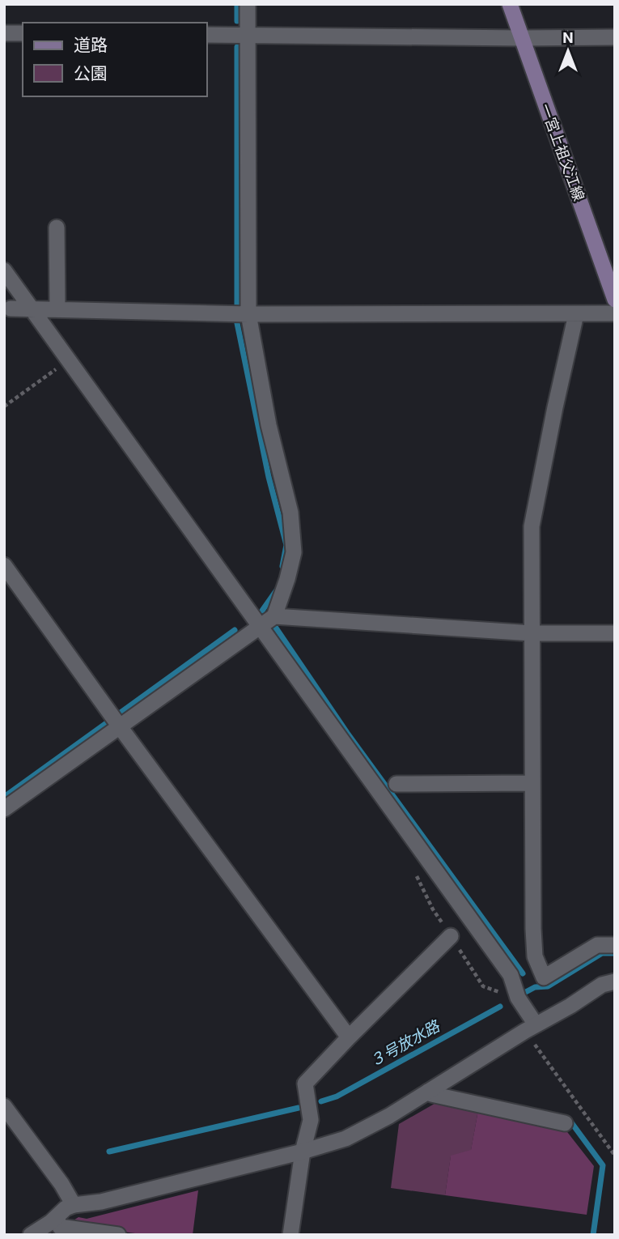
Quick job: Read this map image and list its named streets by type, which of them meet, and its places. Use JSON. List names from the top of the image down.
{
  "streets": {
    "main road": ["一宮上祖父江線"]
  },
  "water": ["３号放水路"],
  "legend": ["道路", "公園"],
  "north": "top"
}
